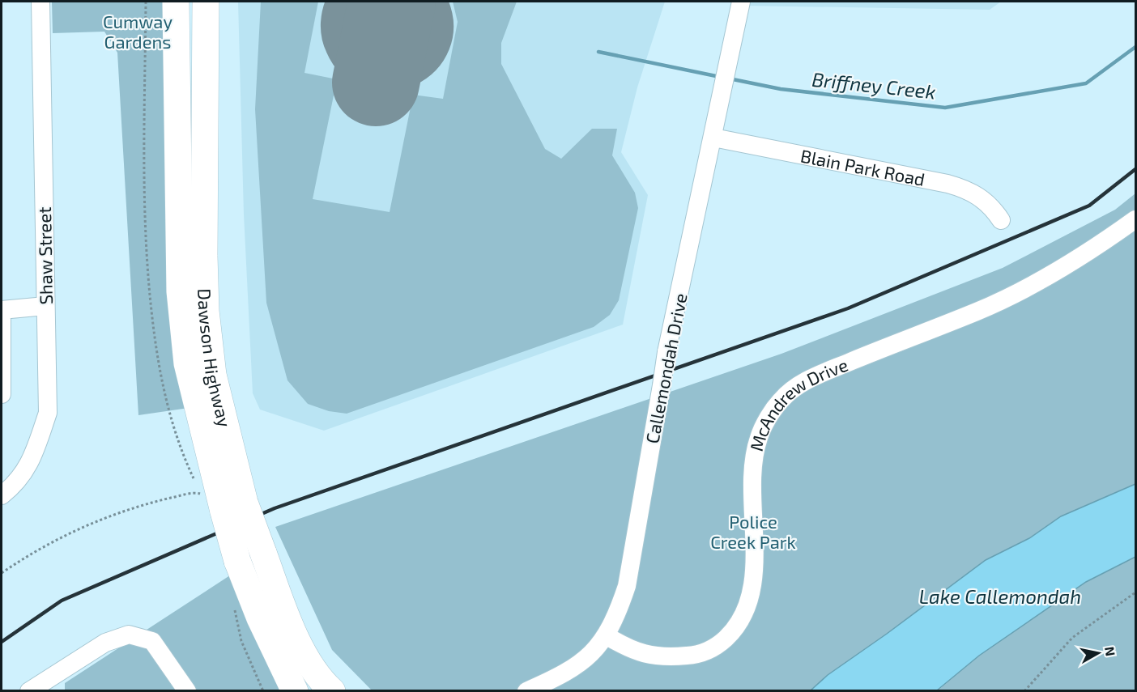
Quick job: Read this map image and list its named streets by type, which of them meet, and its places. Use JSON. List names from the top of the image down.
{
  "streets": {
    "highway": ["Dawson Highway"],
    "street": [
      "Blain Park Road",
      "Shaw Street",
      "Callemondah Drive",
      "McAndrew Drive"
    ]
  },
  "crossings": [
    ["Blain Park Road", "Callemondah Drive"],
    ["Callemondah Drive", "McAndrew Drive"]
  ],
  "water": ["Briffney Creek", "Lake Callemondah"],
  "parks": ["Cumway Gardens", "Police Creek Park"],
  "north": "right"
}
